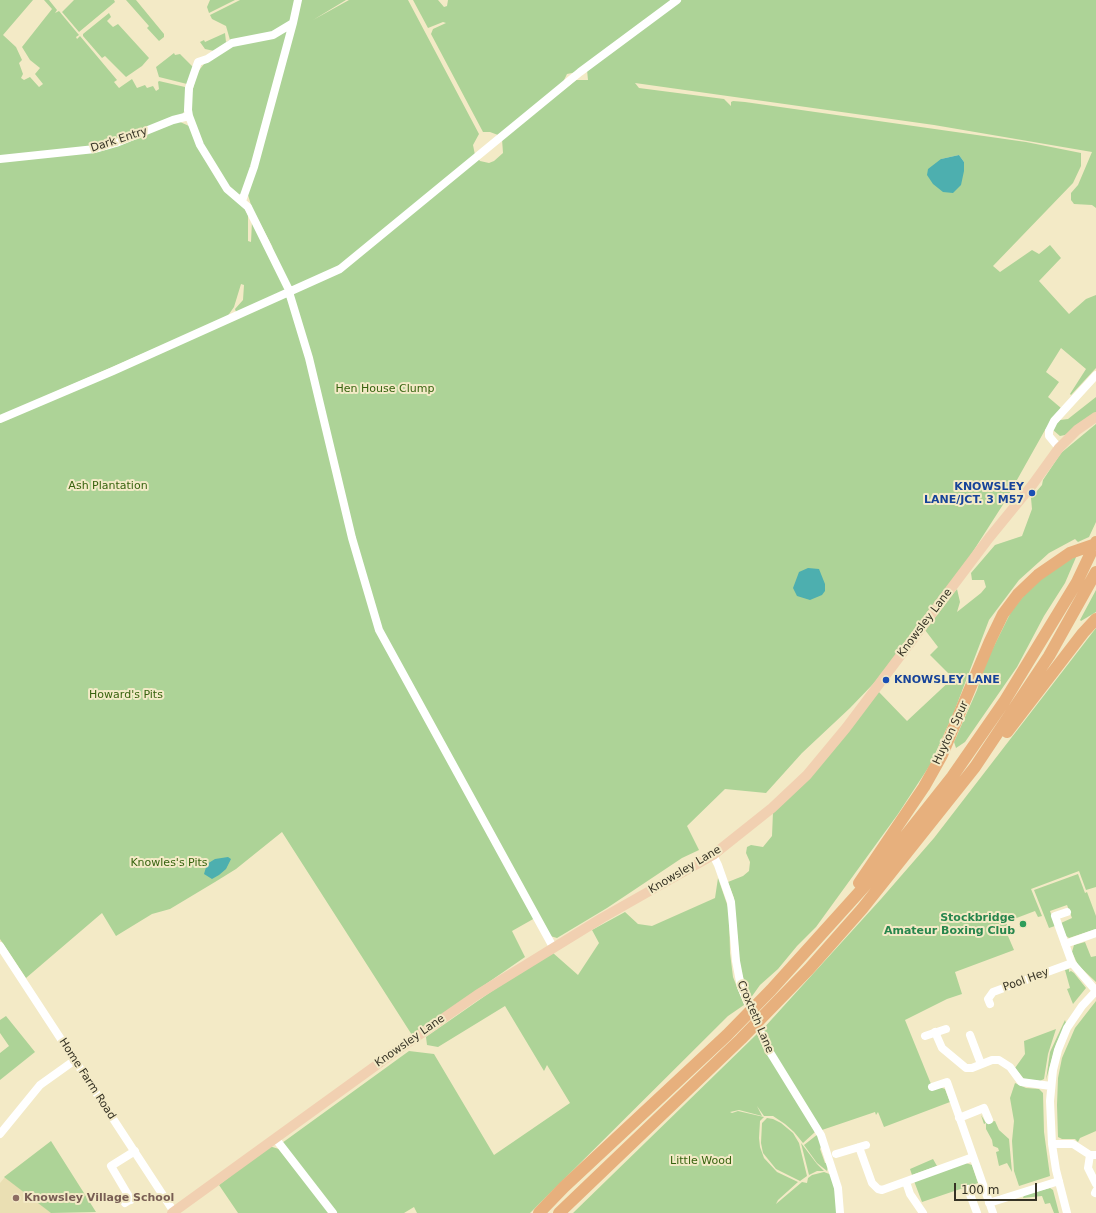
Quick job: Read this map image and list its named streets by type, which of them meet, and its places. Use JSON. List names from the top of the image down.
{
  "streets": {
    "highway": ["Huyton Spur"],
    "main road": ["Knowsley Lane"],
    "street": [
      "Dark Entry",
      "Pool Hey",
      "Croxteth Lane",
      "Home Farm Road"
    ]
  },
  "crossings": [
    ["Knowsley Lane", "Croxteth Lane"],
    ["Knowsley Lane", "Home Farm Road"]
  ],
  "parks": [
    "Hen House Clump",
    "Ash Plantation",
    "Howard's Pits",
    "Knowles's Pits",
    "Little Wood"
  ],
  "places": [
    "KNOWSLEY LANE/JCT. 3 M57",
    "KNOWSLEY LANE",
    "Stockbridge Amateur Boxing Club",
    "Knowsley Village School"
  ],
  "scale_bar": "100 m"
}
